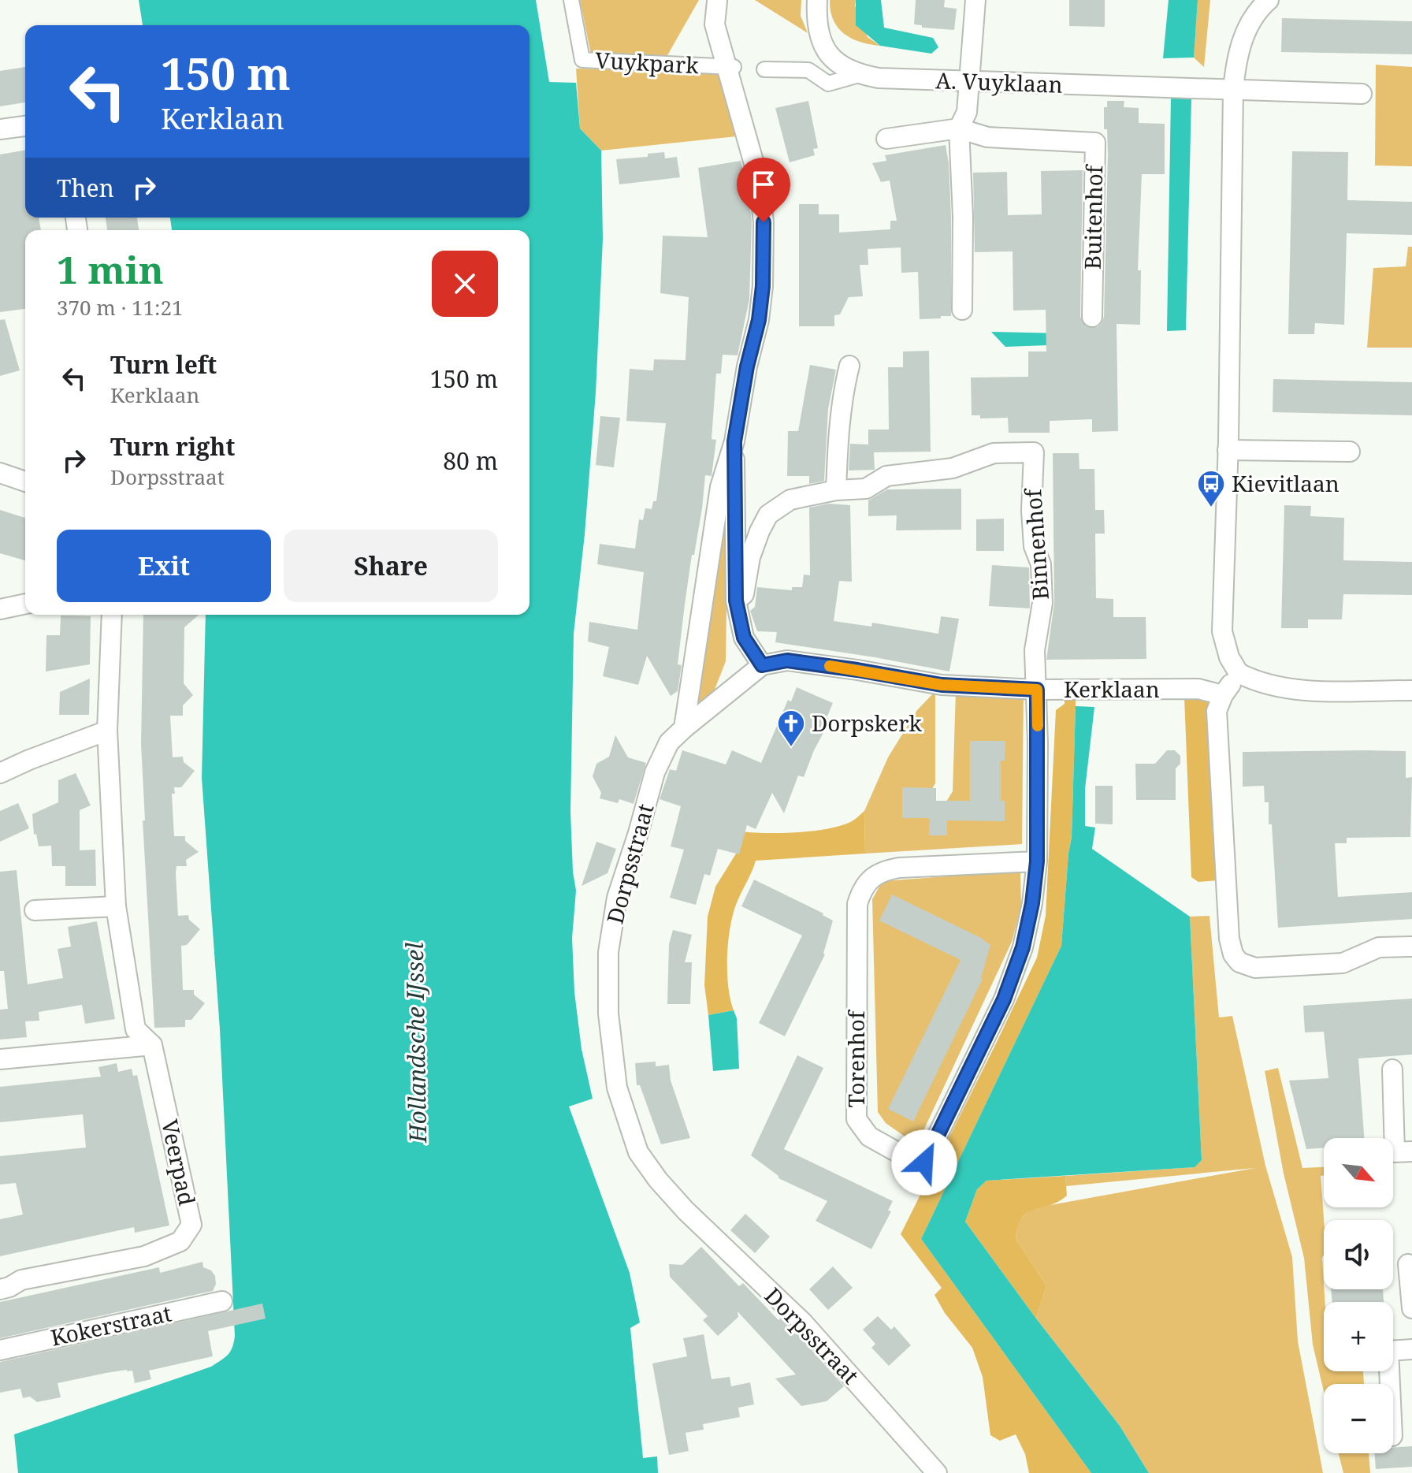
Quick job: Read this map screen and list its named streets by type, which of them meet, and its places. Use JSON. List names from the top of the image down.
{
  "streets": {
    "street": [
      "Vuykpark",
      "A. Vuyklaan",
      "Buitenhof",
      "Binnenhof",
      "Kerklaan",
      "Dorpsstraat",
      "Torenhof",
      "Veerpad",
      "Kokerstraat"
    ]
  },
  "crossings": [
    ["Binnenhof", "Kerklaan"],
    ["Binnenhof", "Torenhof"],
    ["Kerklaan", "Torenhof"]
  ],
  "water": ["Hollandsche IJssel"],
  "places": {
    "bus stop": ["Kievitlaan"],
    "church": ["Dorpskerk"]
  },
  "north": "bottom right",
  "page": {
    "turn": ["150 m", "Kerklaan"],
    "then": "Then",
    "heading": ["1 min", "370 m · 11:21"],
    "list": [
      {
        "name": "Turn left",
        "note": "Kerklaan",
        "value": "150 m"
      },
      {
        "name": "Turn right",
        "note": "Dorpsstraat",
        "value": "80 m"
      }
    ],
    "buttons": ["Exit", "Share"],
    "map_buttons": ["+", "−"]
  }
}
